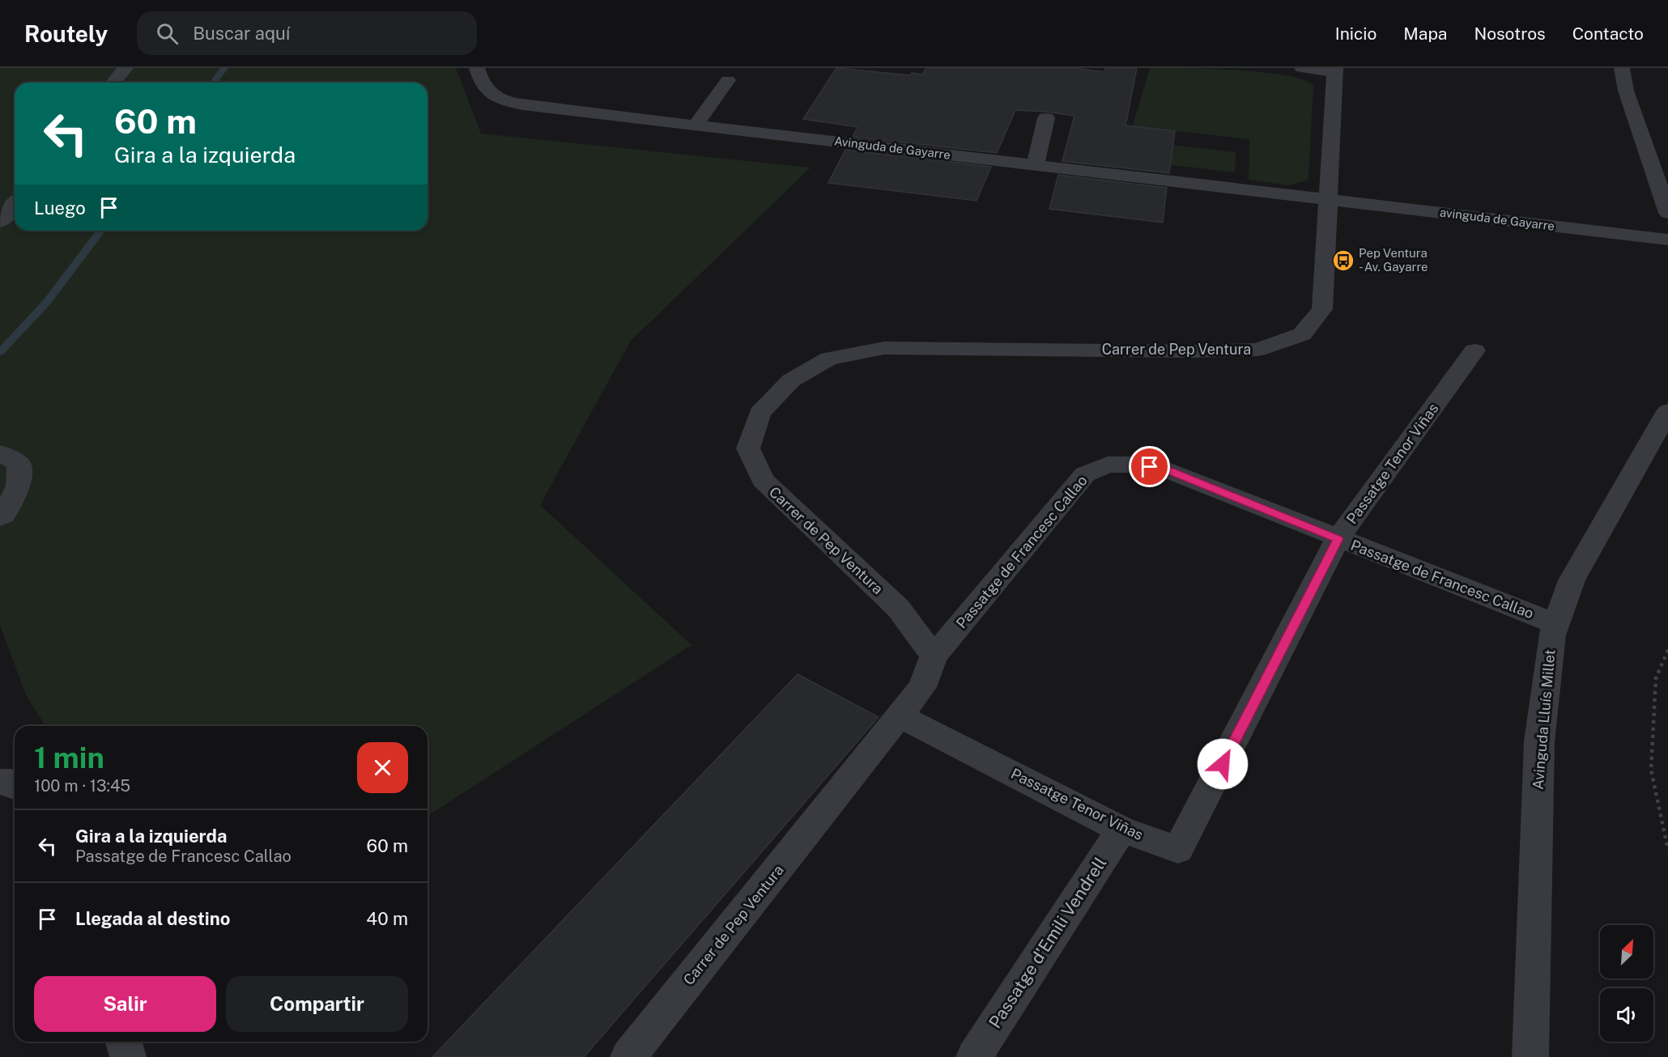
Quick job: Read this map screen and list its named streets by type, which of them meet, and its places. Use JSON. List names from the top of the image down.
{
  "streets": {
    "street": [
      "Avinguda de Gayarre",
      "avinguda de Gayarre",
      "Carrer de Pep Ventura",
      "Passatge Tenor Viñas",
      "Passatge de Francesc Callao",
      "Avinguda Lluís Millet",
      "Passatge d'Emili Vendrell"
    ]
  },
  "crossings": [
    ["Avinguda de Gayarre", "avinguda de Gayarre"],
    ["Avinguda de Gayarre", "Carrer de Pep Ventura"],
    ["avinguda de Gayarre", "Carrer de Pep Ventura"],
    ["Carrer de Pep Ventura", "Passatge Tenor Viñas"],
    ["Carrer de Pep Ventura", "Passatge de Francesc Callao"],
    ["Passatge Tenor Viñas", "Passatge de Francesc Callao"],
    ["Passatge Tenor Viñas", "Passatge d'Emili Vendrell"],
    ["Passatge de Francesc Callao", "Avinguda Lluís Millet"]
  ],
  "places": {
    "bus stop": ["Pep Ventura - Av. Gayarre"]
  },
  "north": "top right",
  "page": {
    "header": "Routely",
    "search": "Buscar aquí",
    "nav": [
      "Inicio",
      "Mapa",
      "Nosotros",
      "Contacto"
    ],
    "turn": ["60 m", "Gira a la izquierda"],
    "then": "Luego",
    "heading": ["1 min", "100 m · 13:45"],
    "list": [
      {
        "name": "Gira a la izquierda",
        "note": "Passatge de Francesc Callao",
        "value": "60 m"
      },
      {
        "name": "Llegada al destino",
        "value": "40 m"
      }
    ],
    "buttons": ["Salir", "Compartir"]
  }
}
